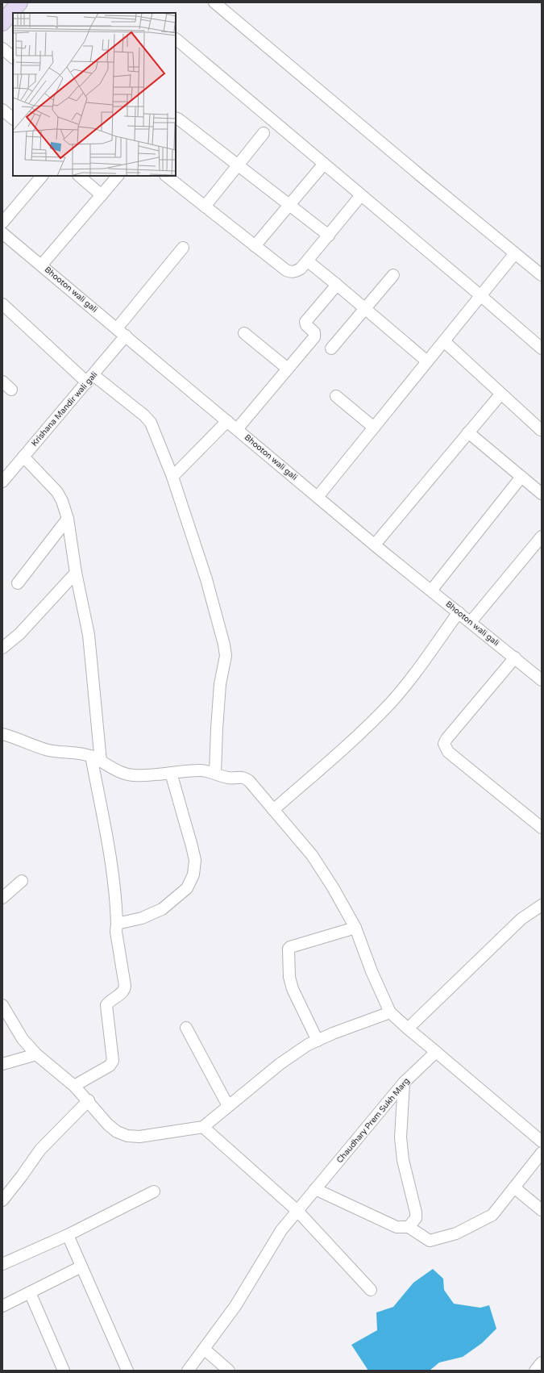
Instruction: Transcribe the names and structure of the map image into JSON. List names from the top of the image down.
{
  "streets": {
    "street": ["Bhooton wali gali", "Krishana Mandir wali gali", "Chaudhary Prem Sukh Marg"]
  },
  "crossings": [
    ["Bhooton wali gali", "Krishana Mandir wali gali"]
  ]
}
